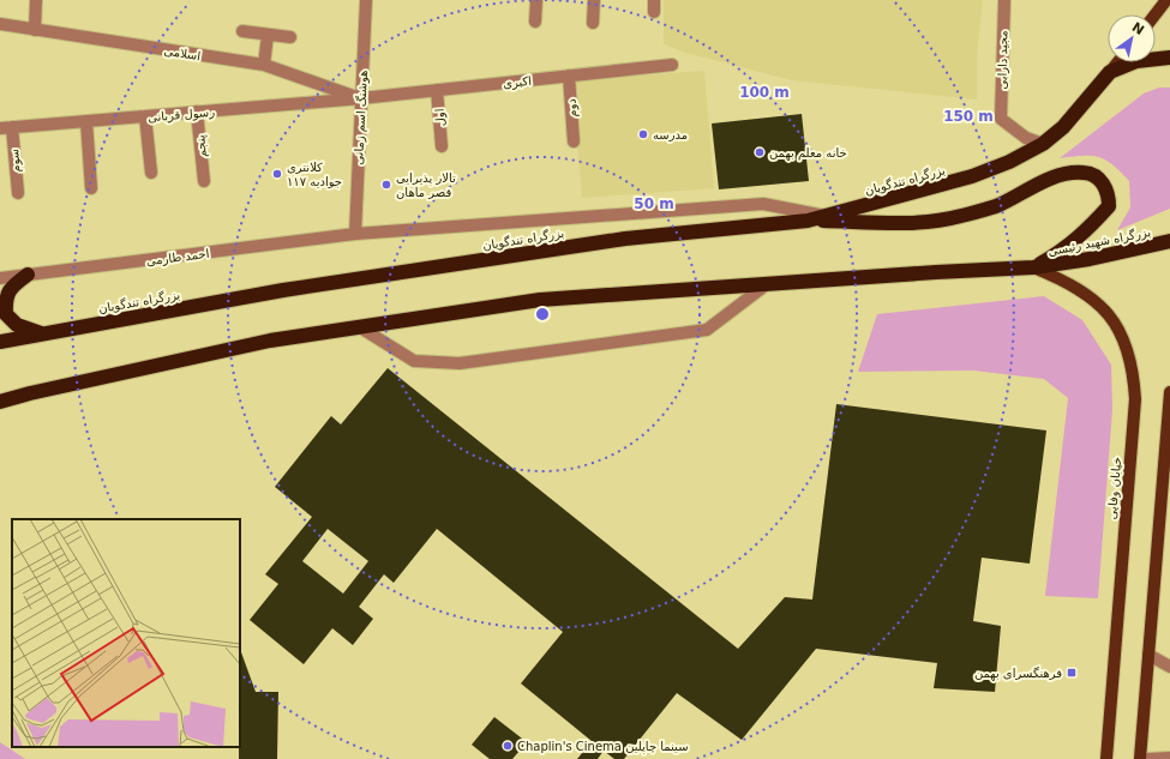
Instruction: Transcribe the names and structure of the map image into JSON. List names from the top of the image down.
{
  "streets": {
    "highway": ["بزرگراه تندگویان", "بزرگراه شهید رئیسی"],
    "main road": ["خیابان وفایی"],
    "street": [
      "اسلامی",
      "مجید دارابی",
      "اکبری",
      "دوم",
      "رسول قربانی",
      "هوشنگ اسم زمانی",
      "اول",
      "پنجم",
      "سوم",
      "احمد طارمی"
    ]
  },
  "crossings": [
    ["اسلامی", "اکبری"],
    ["اسلامی", "رسول قربانی"],
    ["اسلامی", "هوشنگ اسم زمانی"],
    ["مجید دارابی", "بزرگراه تندگویان"],
    ["اکبری", "دوم"],
    ["اکبری", "رسول قربانی"],
    ["اکبری", "هوشنگ اسم زمانی"],
    ["اکبری", "اول"],
    ["رسول قربانی", "هوشنگ اسم زمانی"],
    ["رسول قربانی", "پنجم"],
    ["رسول قربانی", "سوم"],
    ["هوشنگ اسم زمانی", "احمد طارمی"],
    ["بزرگراه تندگویان", "احمد طارمی"],
    ["بزرگراه شهید رئیسی", "خیابان وفایی"]
  ],
  "places": {
    "other": [
      "مدرسه",
      "خانه معلم بهمن",
      "کلانتری ۱۱۷ جوادیه",
      "تالار پذیرایی قصر ماهان",
      "Chaplin's Cinema سینما چاپلین"
    ],
    "transit": ["فرهنگسرای بهمن"]
  },
  "north": "top right",
  "rings": ["100 m", "150 m", "50 m"]
}
